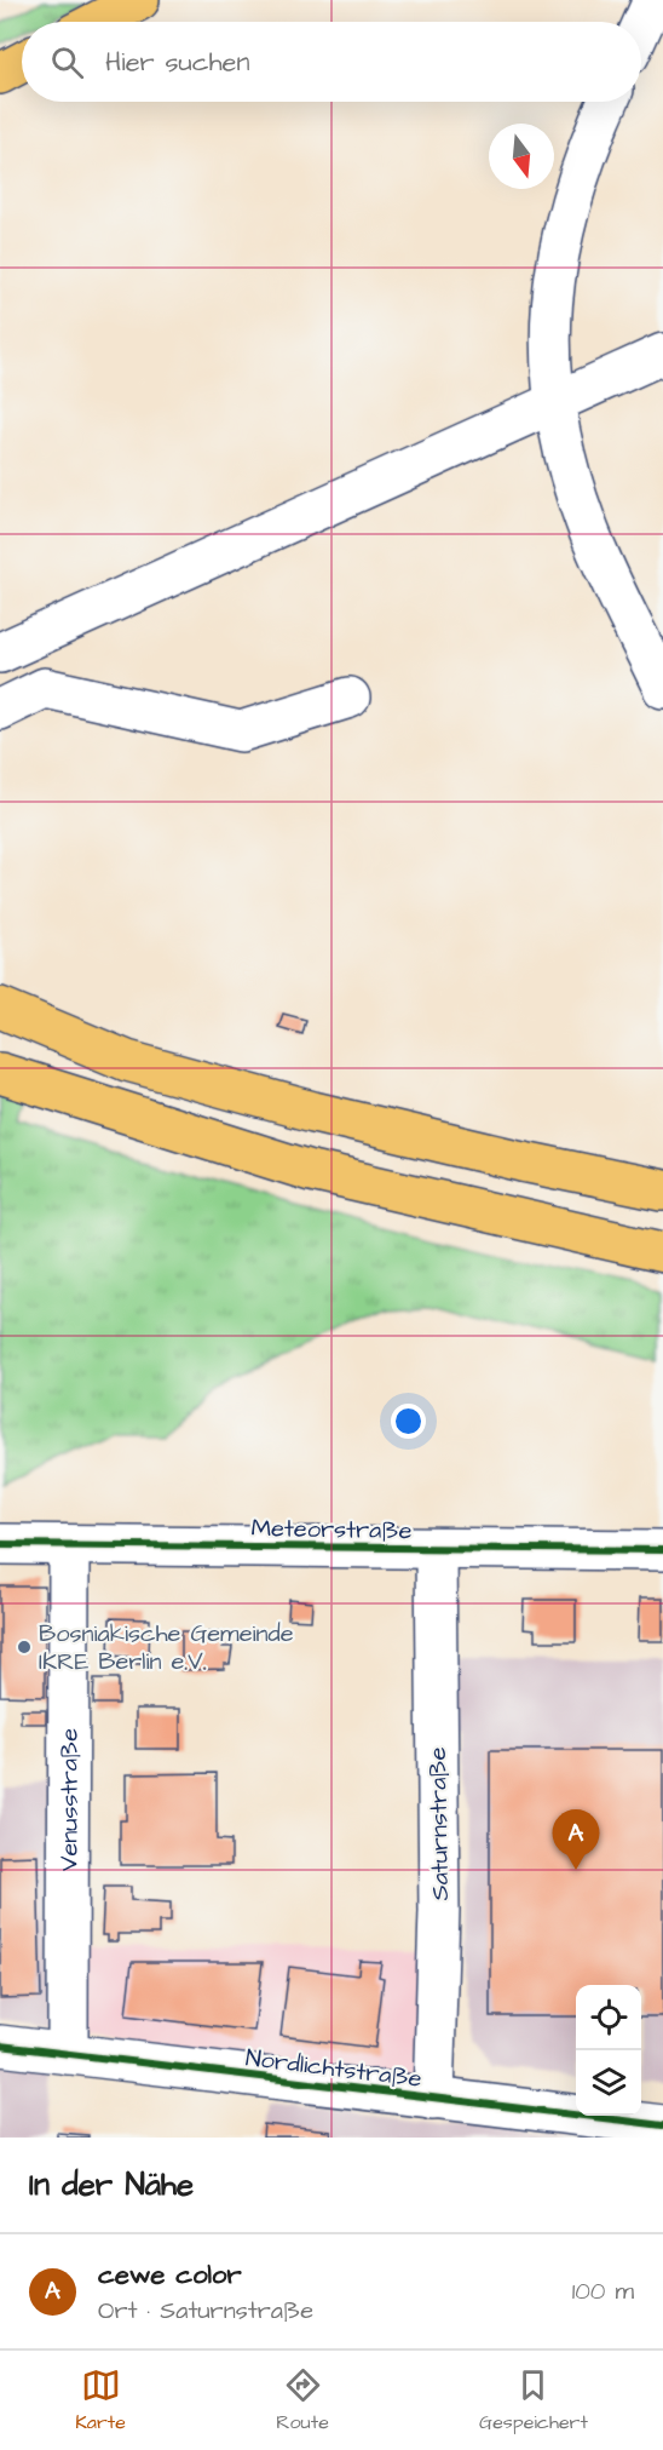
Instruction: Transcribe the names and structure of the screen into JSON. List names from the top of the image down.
{
  "streets": {
    "street": [
      "Meteorstraße",
      "Venusstraße",
      "Saturnstraße",
      "Nordlichtstraße"
    ]
  },
  "crossings": [
    ["Meteorstraße", "Venusstraße"],
    ["Meteorstraße", "Saturnstraße"],
    ["Venusstraße", "Nordlichtstraße"],
    ["Saturnstraße", "Nordlichtstraße"]
  ],
  "places": ["Bosniakische Gemeinde IKRE Berlin e.V."],
  "north": "bottom",
  "page": {
    "search": "Hier suchen",
    "pins": "A",
    "heading": "In der Nähe",
    "list": [
      {
        "mark": "A",
        "name": "cewe color",
        "note": "Ort · Saturnstraße",
        "value": "100 m"
      }
    ],
    "nav": ["Karte", "Route", "Gespeichert"]
  }
}
